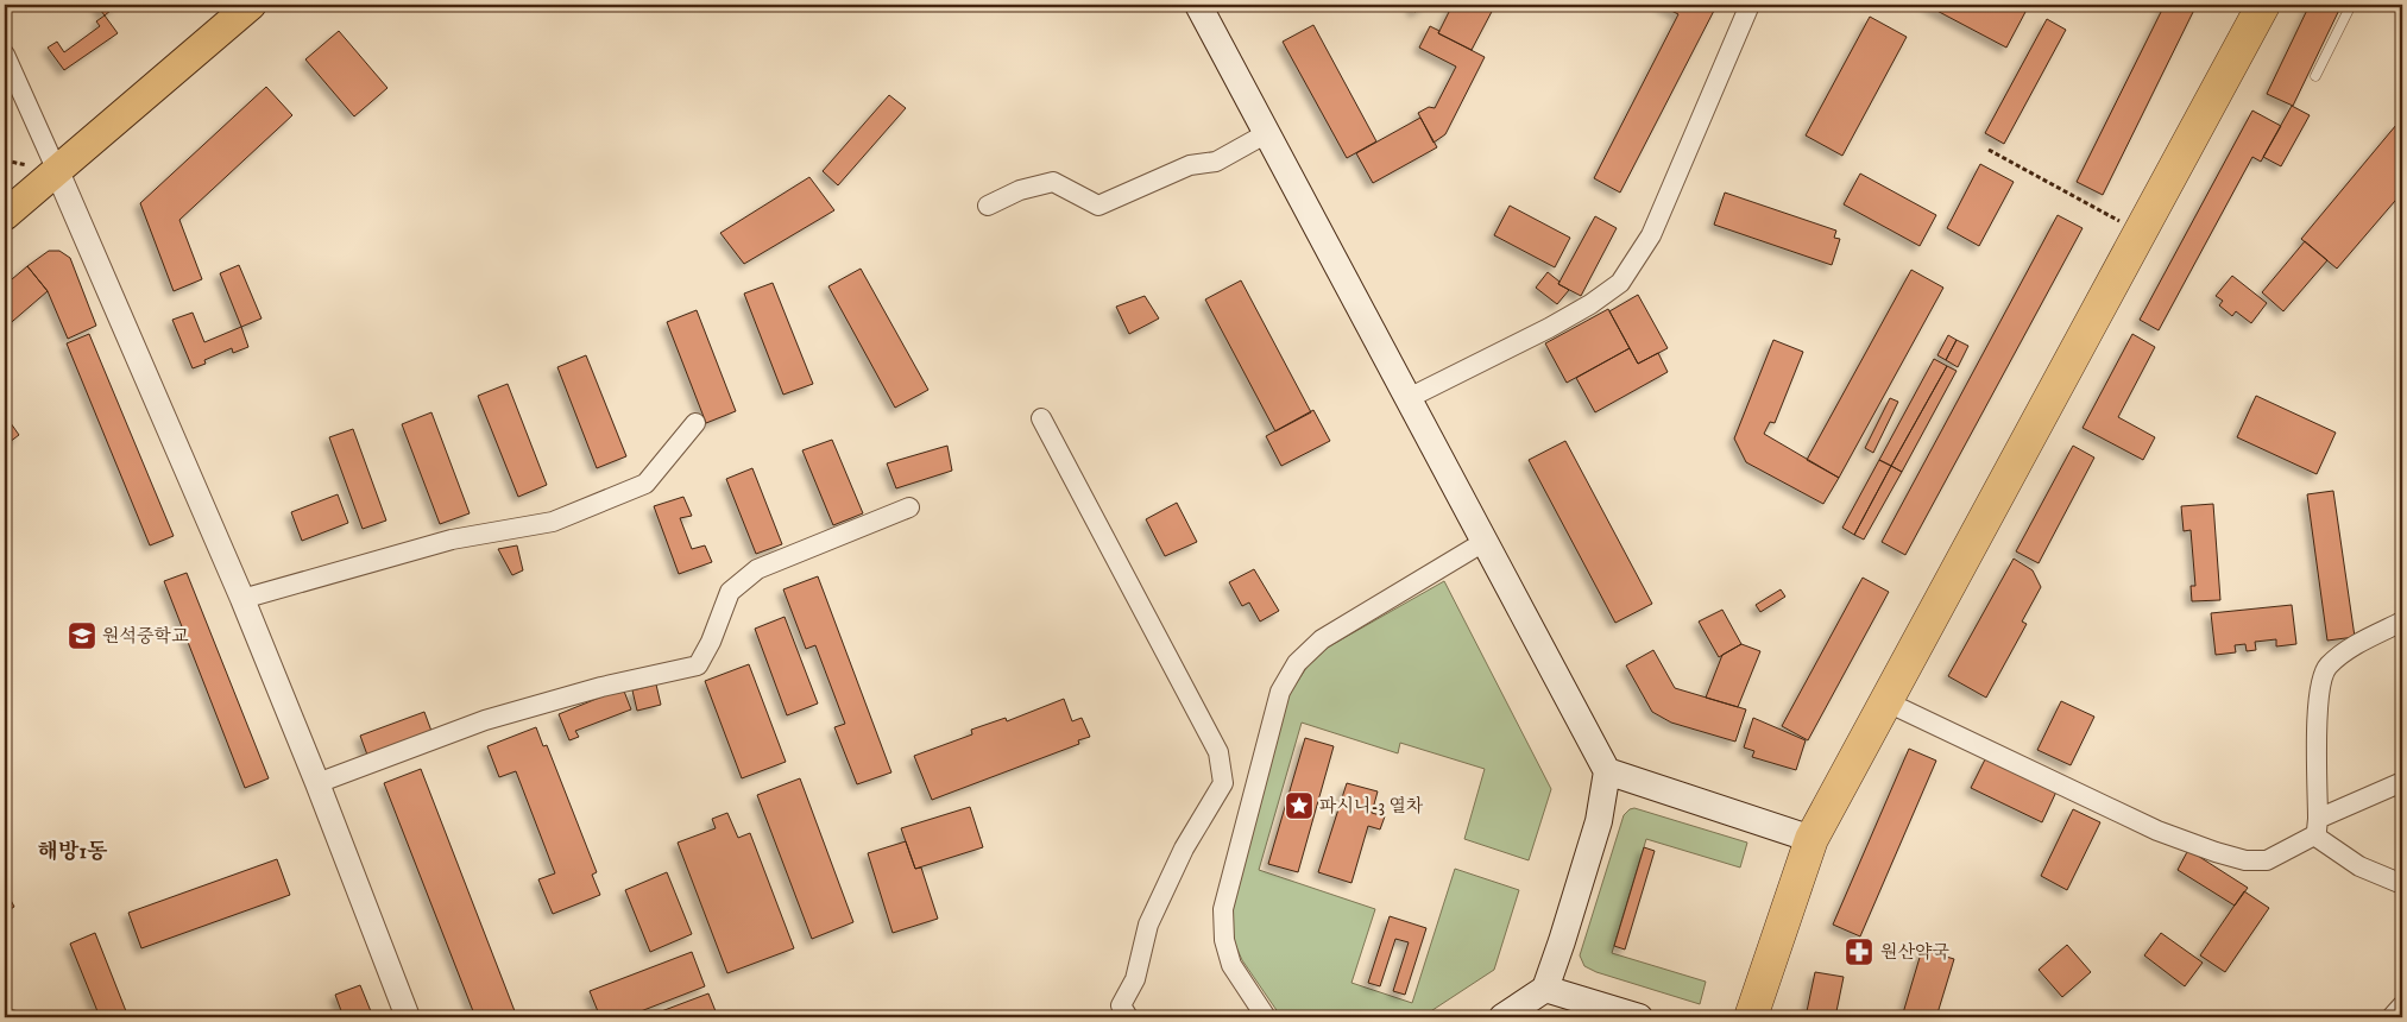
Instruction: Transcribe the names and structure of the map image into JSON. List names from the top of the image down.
{
  "districts": ["해방1동"],
  "places": {
    "school or university": ["원석중학교"],
    "place": ["파시니-3 열차"],
    "pharmacy": ["원산약국"]
  }
}
